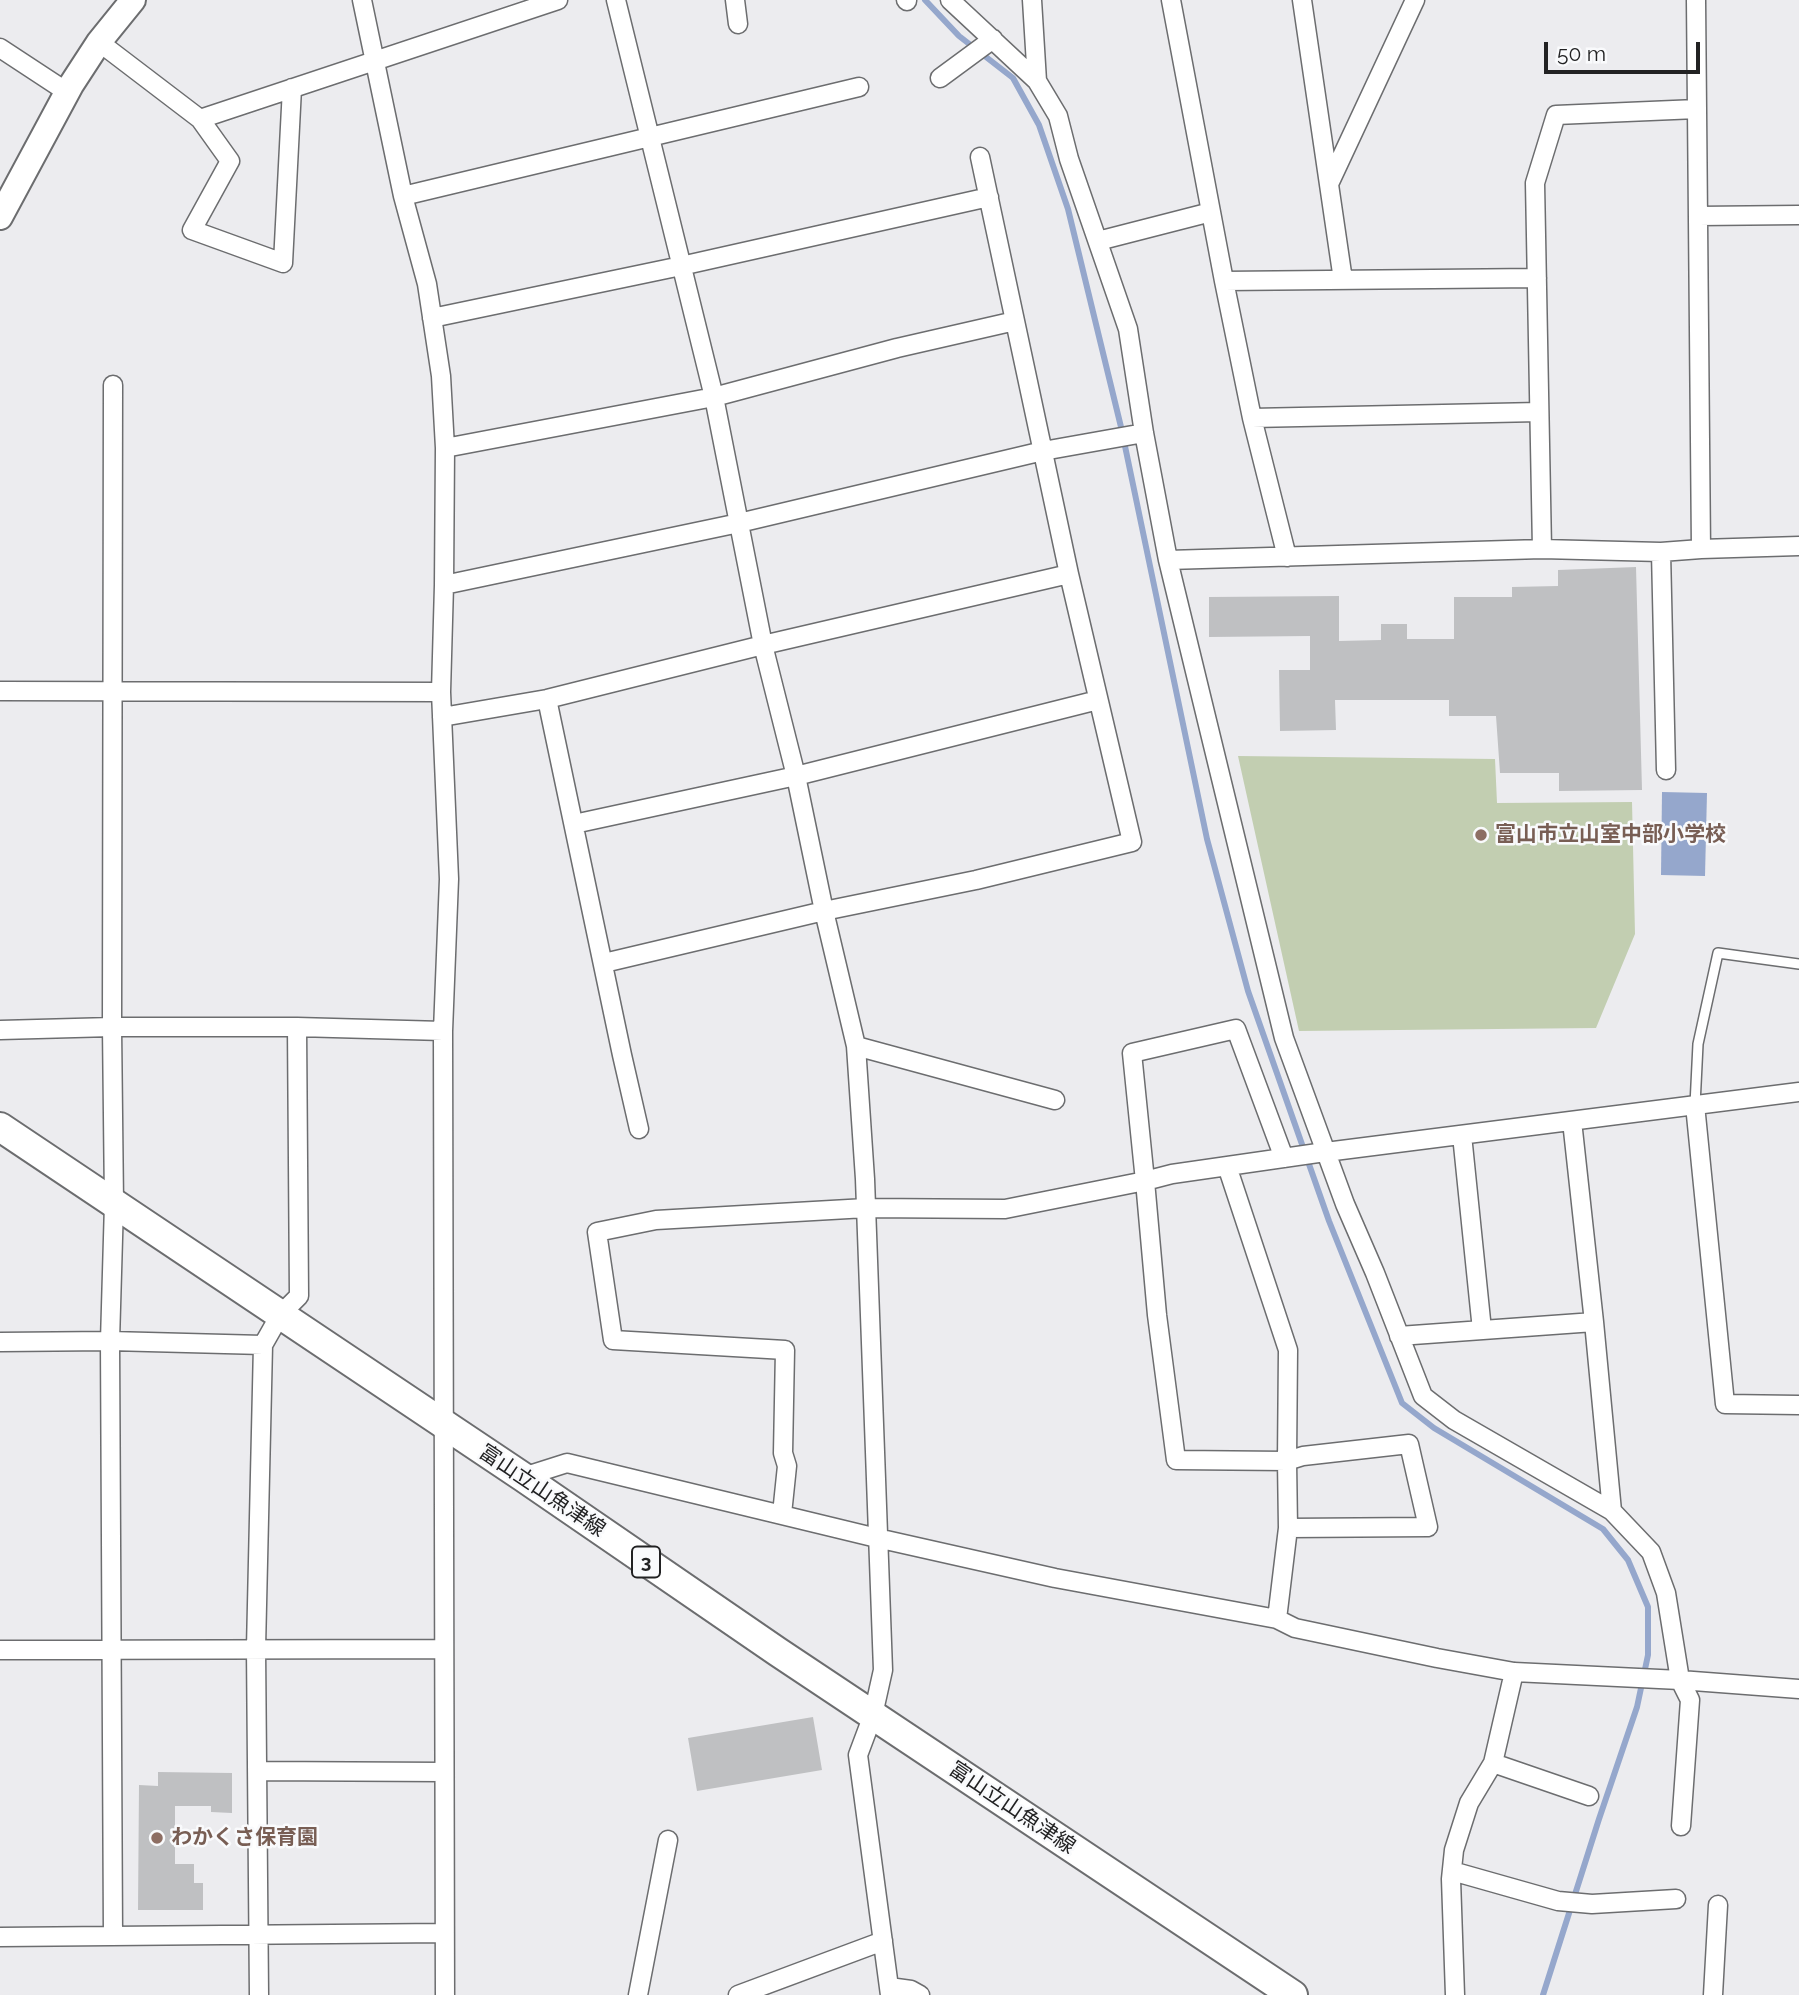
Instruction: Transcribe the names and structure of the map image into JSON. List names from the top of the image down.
{
  "streets": {
    "main road": ["富山立山魚津線", "3"]
  },
  "places": ["富山市立山室中部小学校", "わかくさ保育園"],
  "scale_bar": "50 m"
}
